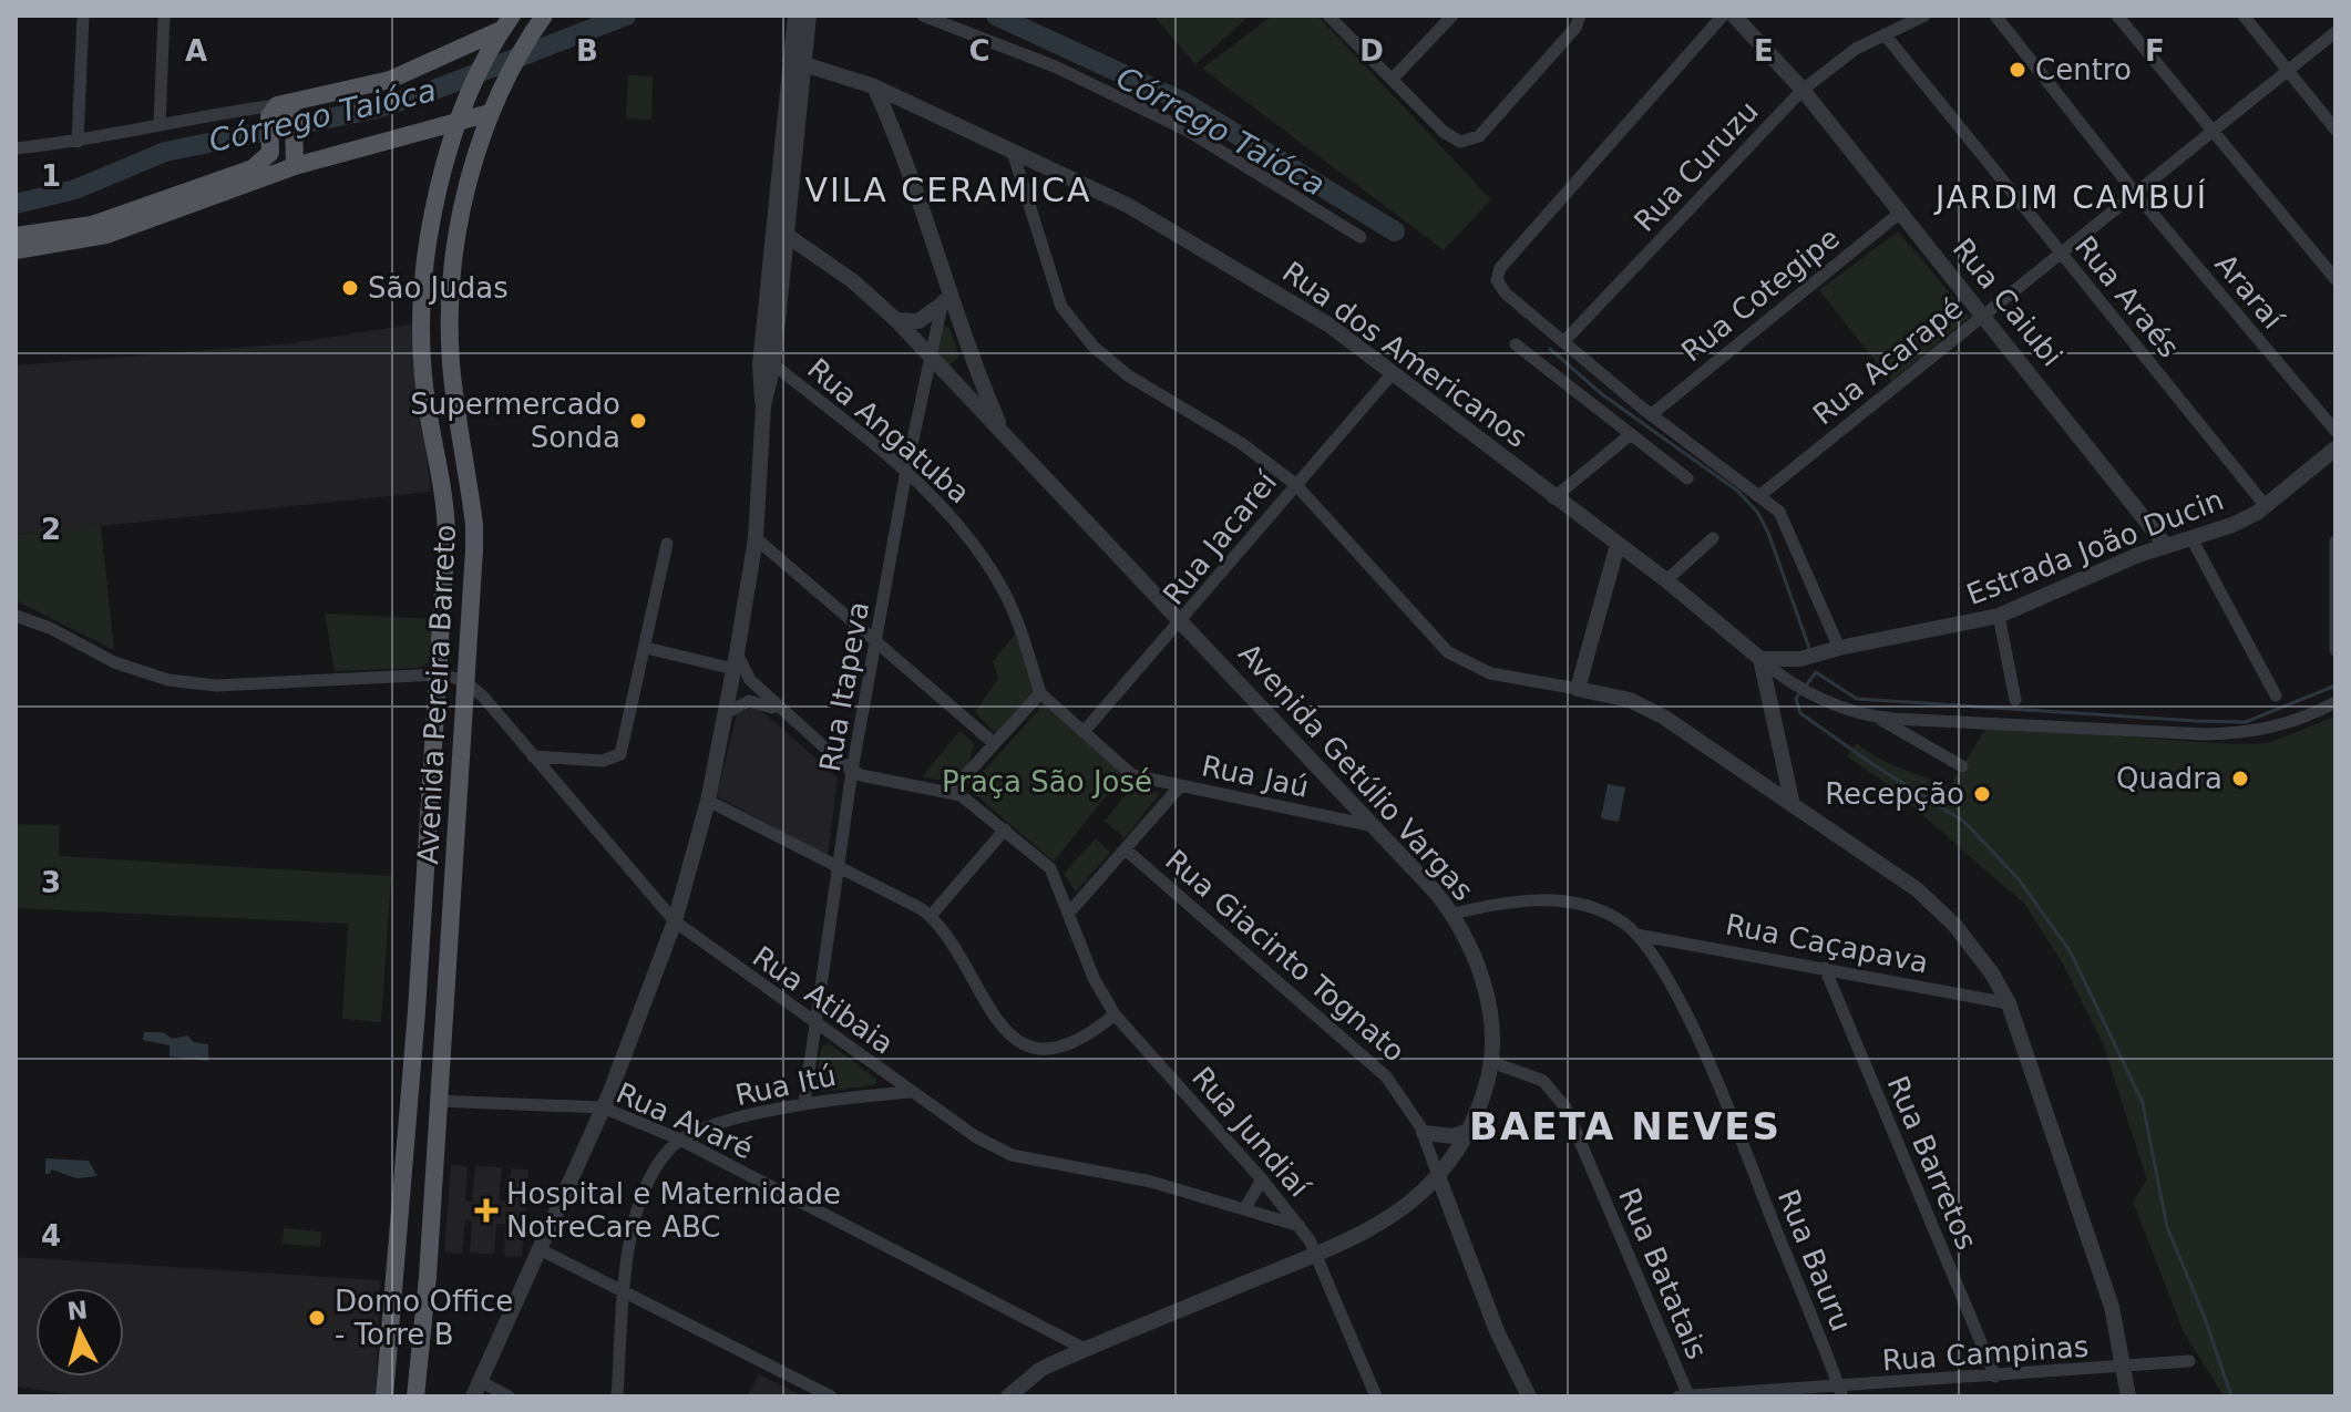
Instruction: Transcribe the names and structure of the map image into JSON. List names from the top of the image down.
{
  "streets": {
    "main road": ["Avenida Pereira Barreto"],
    "street": [
      "Rua Curuzu",
      "Araraí",
      "Rua Cotegipe",
      "Rua Araés",
      "Rua Caiubi",
      "Rua dos Americanos",
      "Rua Acarapé",
      "Rua Angatuba",
      "Rua Jacareí",
      "Estrada João Ducin",
      "Rua Itapeva",
      "Avenida Getúlio Vargas",
      "Rua Jaú",
      "Rua Caçapava",
      "Rua Giacinto Tognato",
      "Rua Atibaia",
      "Rua Itú",
      "Rua Avaré",
      "Rua Jundiaí",
      "Rua Barretos",
      "Rua Bauru",
      "Rua Batatais",
      "Rua Campinas"
    ]
  },
  "crossings": [
    ["Rua Curuzu", "Rua Araés"],
    ["Rua Curuzu", "Rua Caiubi"],
    ["Araraí", "Rua Acarapé"],
    ["Rua Cotegipe", "Rua Caiubi"],
    ["Rua Araés", "Rua Acarapé"],
    ["Rua Araés", "Estrada João Ducin"],
    ["Rua Caiubi", "Rua Acarapé"],
    ["Rua Caiubi", "Estrada João Ducin"],
    ["Rua dos Americanos", "Rua Jacareí"],
    ["Rua dos Americanos", "Estrada João Ducin"],
    ["Rua Angatuba", "Rua Itapeva"],
    ["Rua Jacareí", "Avenida Getúlio Vargas"],
    ["Rua Itapeva", "Avenida Getúlio Vargas"],
    ["Rua Itapeva", "Rua Atibaia"],
    ["Rua Itapeva", "Rua Itú"],
    ["Avenida Pereira Barreto", "Rua Atibaia"],
    ["Avenida Pereira Barreto", "Rua Avaré"],
    ["Avenida Getúlio Vargas", "Rua Jaú"],
    ["Avenida Getúlio Vargas", "Rua Giacinto Tognato"],
    ["Avenida Getúlio Vargas", "Rua Avaré"],
    ["Avenida Getúlio Vargas", "Rua Jundiaí"],
    ["Avenida Getúlio Vargas", "Rua Bauru"],
    ["Avenida Getúlio Vargas", "Rua Batatais"],
    ["Rua Caçapava", "Rua Barretos"],
    ["Rua Caçapava", "Rua Bauru"],
    ["Rua Atibaia", "Rua Itú"],
    ["Rua Atibaia", "Rua Jundiaí"],
    ["Rua Itú", "Rua Avaré"],
    ["Rua Barretos", "Rua Campinas"],
    ["Rua Bauru", "Rua Campinas"],
    ["Rua Batatais", "Rua Campinas"]
  ],
  "districts": ["VILA CERAMICA", "JARDIM CAMBUÍ", "BAETA NEVES"],
  "water": ["Córrego Taióca"],
  "parks": ["Praça São José"],
  "places": {
    "other": [
      "Centro",
      "São Judas",
      "Supermercado Sonda",
      "Quadra",
      "Recepção",
      "Domo Office - Torre B"
    ],
    "health": ["Hospital e Maternidade NotreCare ABC"]
  },
  "north": "top",
  "grid": {
    "columns": [
      "A",
      "B",
      "C",
      "D",
      "E",
      "F"
    ],
    "rows": [
      "1",
      "2",
      "3",
      "4"
    ]
  }
}
